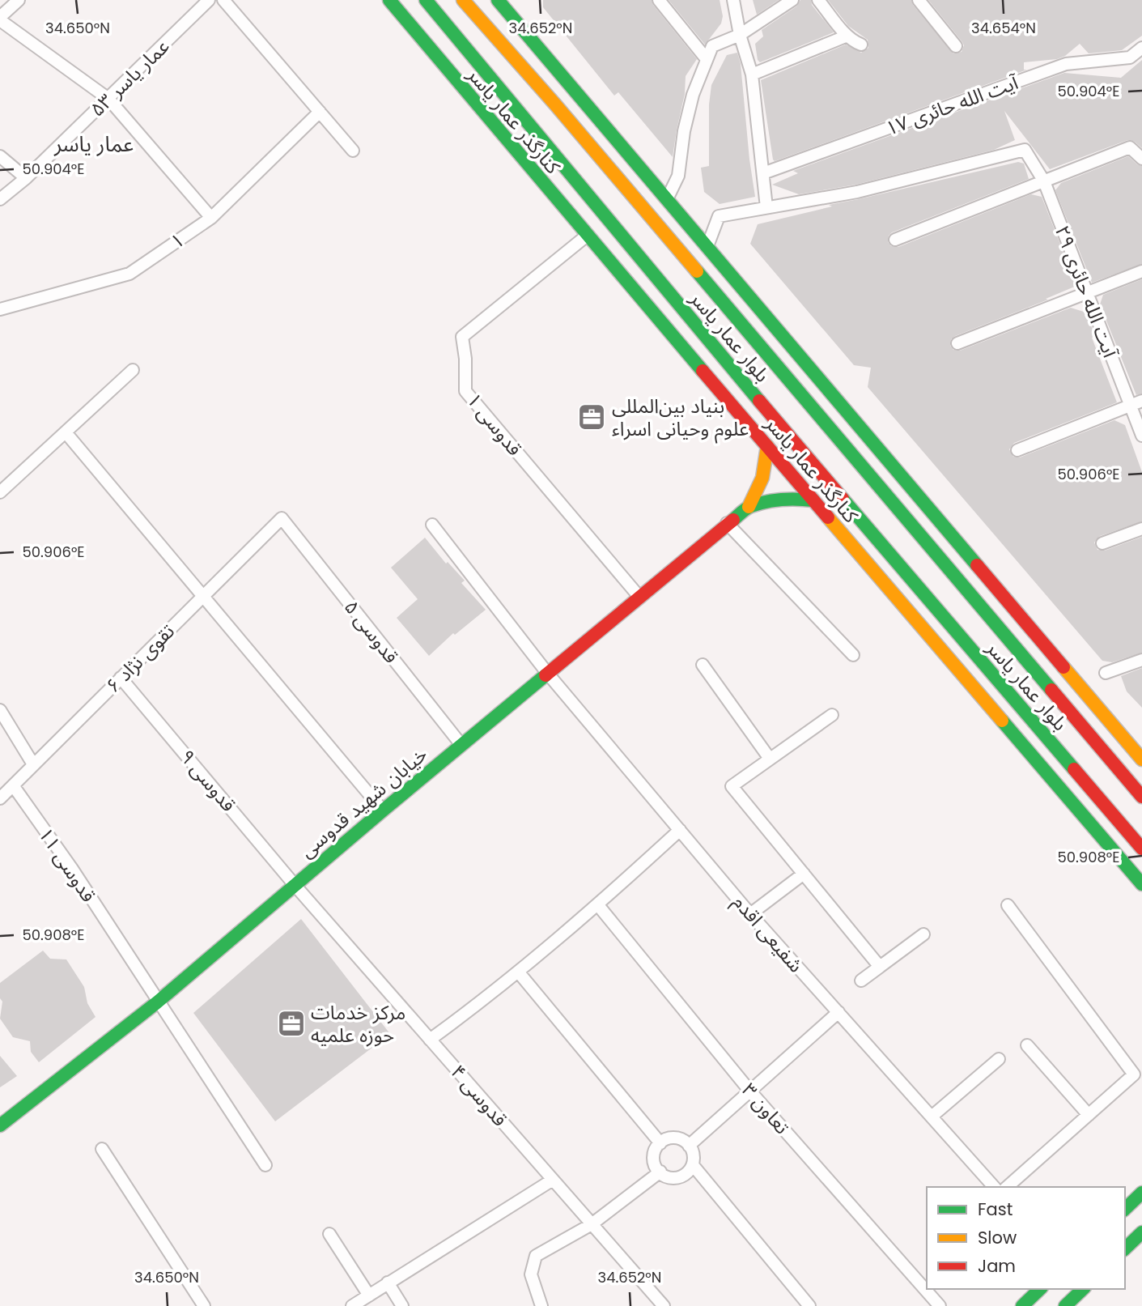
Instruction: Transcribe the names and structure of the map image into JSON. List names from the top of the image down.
{
  "streets": {
    "main road": ["کنارگذر عمار یاسر", "بلوار عمار یاسر", "خیابان شهید قدوسی"],
    "street": [
      "عمار یاسر ۵۳",
      "آیت الله حائری ۱۷",
      "۱",
      "آیت الله حائری ۲۹",
      "قدوسی ۱",
      "قدوسی ۵",
      "تقوی نژاد ۶",
      "قدوسی ۹",
      "قدوسی ۱۱",
      "شفیعی اقدم",
      "قدوسی ۴",
      "تعاون ۳"
    ]
  },
  "crossings": [
    ["کنارگذر عمار یاسر", "قدوسی ۱"],
    ["قدوسی ۱", "خیابان شهید قدوسی"],
    ["قدوسی ۵", "تقوی نژاد ۶"],
    ["قدوسی ۵", "خیابان شهید قدوسی"],
    ["تقوی نژاد ۶", "قدوسی ۹"],
    ["تقوی نژاد ۶", "قدوسی ۱۱"],
    ["قدوسی ۹", "خیابان شهید قدوسی"],
    ["قدوسی ۹", "قدوسی ۴"],
    ["خیابان شهید قدوسی", "قدوسی ۱۱"],
    ["خیابان شهید قدوسی", "شفیعی اقدم"],
    ["خیابان شهید قدوسی", "قدوسی ۴"]
  ],
  "districts": ["عمار یاسر"],
  "places": {
    "office": ["بنیاد بین‌المللی علوم وحیانی اسراء", "مرکز خدمات حوزه علمیه"]
  },
  "legend": ["Fast", "Slow", "Jam"],
  "coordinates": [
    "34.650°N",
    "34.652°N",
    "34.654°N",
    "50.904°E",
    "50.906°E",
    "50.908°E"
  ]
}
